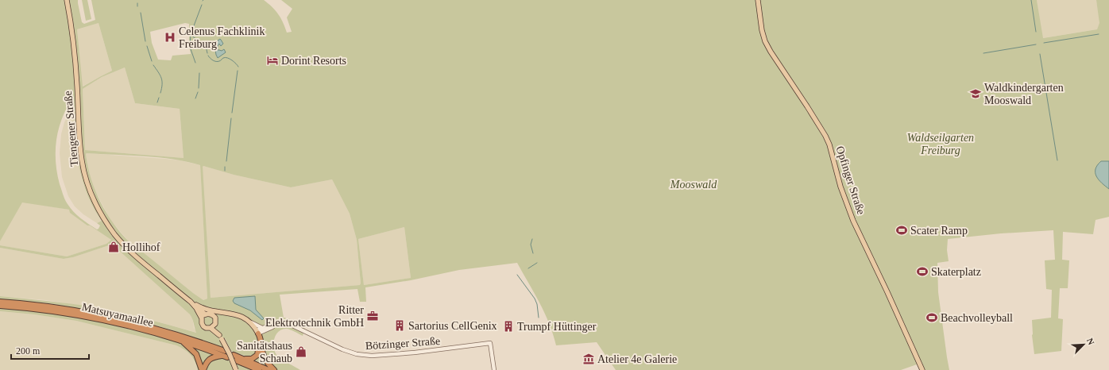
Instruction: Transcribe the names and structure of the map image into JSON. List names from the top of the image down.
{
  "streets": {
    "highway": ["Matsuyamaallee"],
    "main road": ["Tiengener Straße", "Opfinger Straße"],
    "street": ["Bötzinger Straße"]
  },
  "parks": ["Waldseilgarten Freiburg", "Mooswald"],
  "places": {
    "hospital": ["Celenus Fachklinik Freiburg"],
    "hotel": ["Dorint Resorts"],
    "school or university": ["Waldkindergarten Mooswald"],
    "sports": ["Scater Ramp", "Skaterplatz", "Beachvolleyball"],
    "shop": ["Hollihof", "Sanitätshaus Schaub"],
    "office": ["Ritter Elektrotechnik GmbH"],
    "building": ["Sartorius CellGenix", "Trumpf Hüttinger"],
    "museum": ["Atelier 4e Galerie"]
  },
  "scale_bar": "200 m",
  "north": "top right"
}
